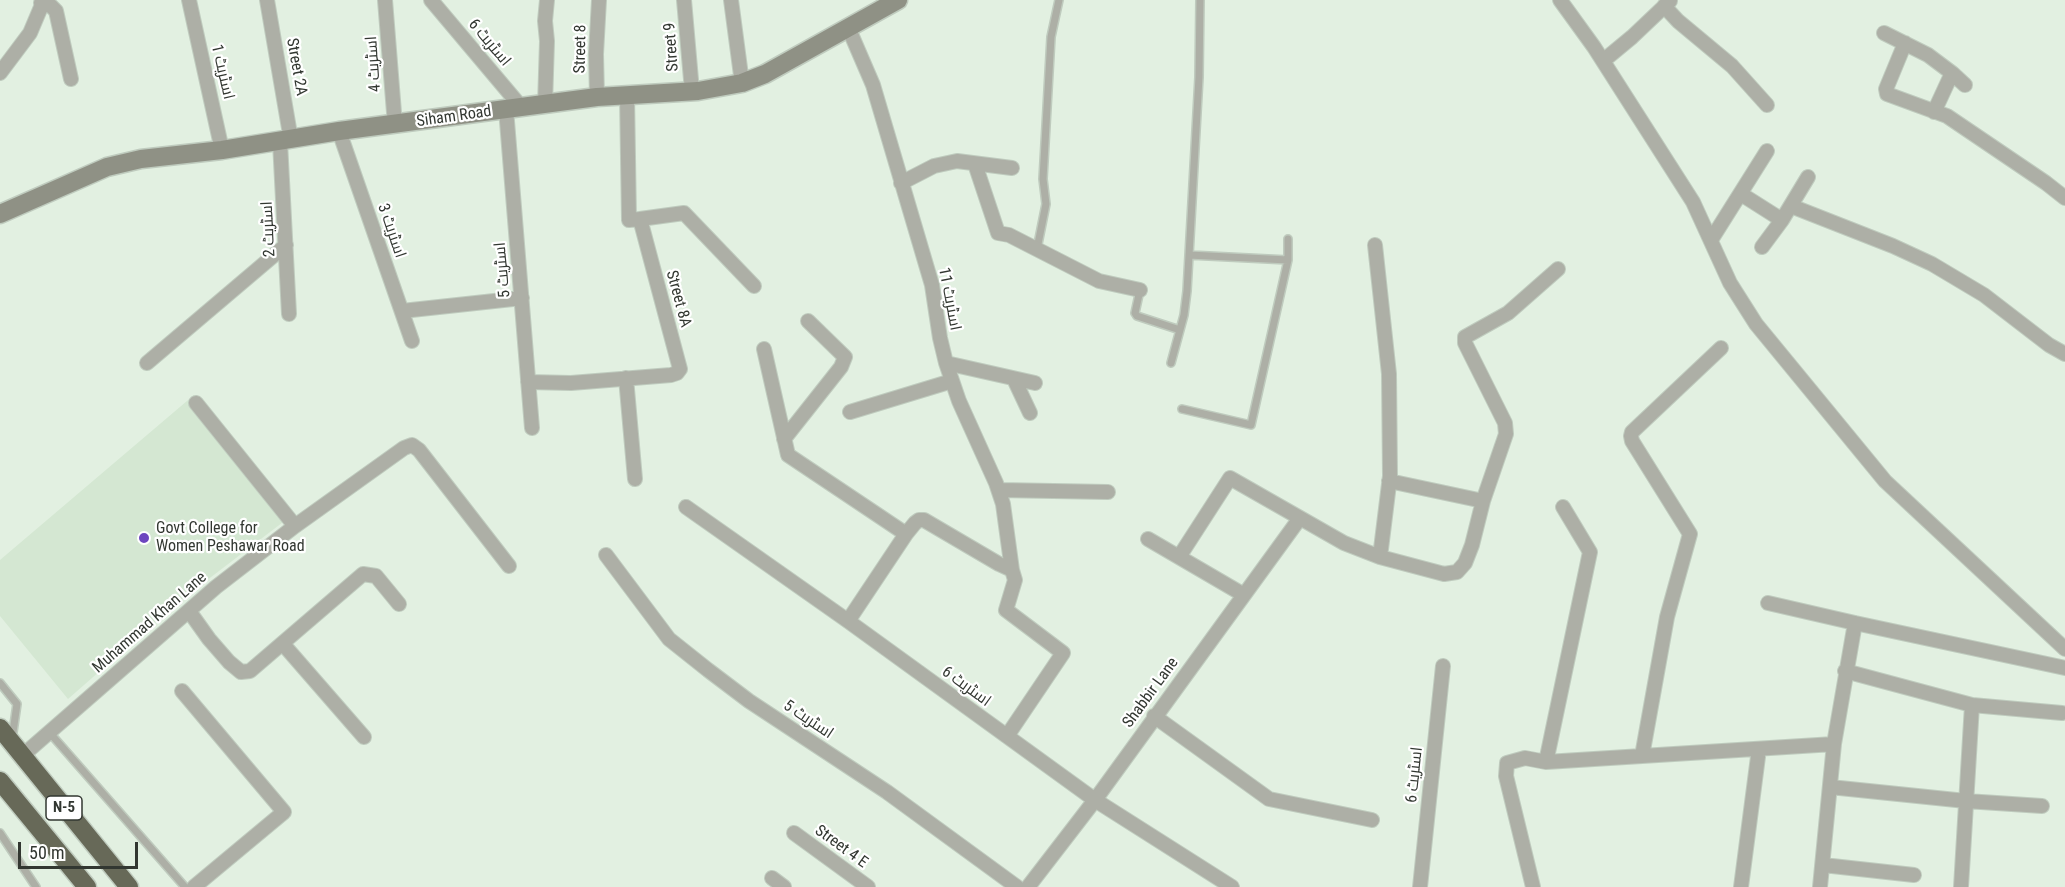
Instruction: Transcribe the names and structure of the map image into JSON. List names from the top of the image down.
{
  "streets": {
    "highway": ["N-5"],
    "street": [
      "اسٹریٹ 6",
      "Street 9",
      "Street 8",
      "اسٹریٹ 4",
      "Street 2A",
      "اسٹریٹ 1",
      "Siham Road",
      "اسٹریٹ 2",
      "اسٹریٹ 3",
      "اسٹریٹ 5",
      "Street 8A",
      "اسٹریٹ 11",
      "Muhammad Khan Lane",
      "Shabbir Lane",
      "Street 4 E"
    ]
  },
  "crossings": [
    ["اسٹریٹ 6", "Siham Road"],
    ["اسٹریٹ 6", "اسٹریٹ 5"],
    ["اسٹریٹ 6", "اسٹریٹ 11"],
    ["اسٹریٹ 6", "Shabbir Lane"],
    ["Street 9", "Siham Road"],
    ["Street 8", "Siham Road"],
    ["اسٹریٹ 4", "Siham Road"],
    ["Street 2A", "Siham Road"],
    ["Street 2A", "اسٹریٹ 2"],
    ["اسٹریٹ 1", "Siham Road"],
    ["Siham Road", "اسٹریٹ 2"],
    ["Siham Road", "اسٹریٹ 3"],
    ["Siham Road", "اسٹریٹ 5"],
    ["Siham Road", "Street 8A"],
    ["Siham Road", "اسٹریٹ 11"],
    ["اسٹریٹ 5", "Street 8A"],
    ["Muhammad Khan Lane", "N-5"]
  ],
  "places": ["Govt College for Women Peshawar Road"],
  "scale_bar": "50 m"
}
